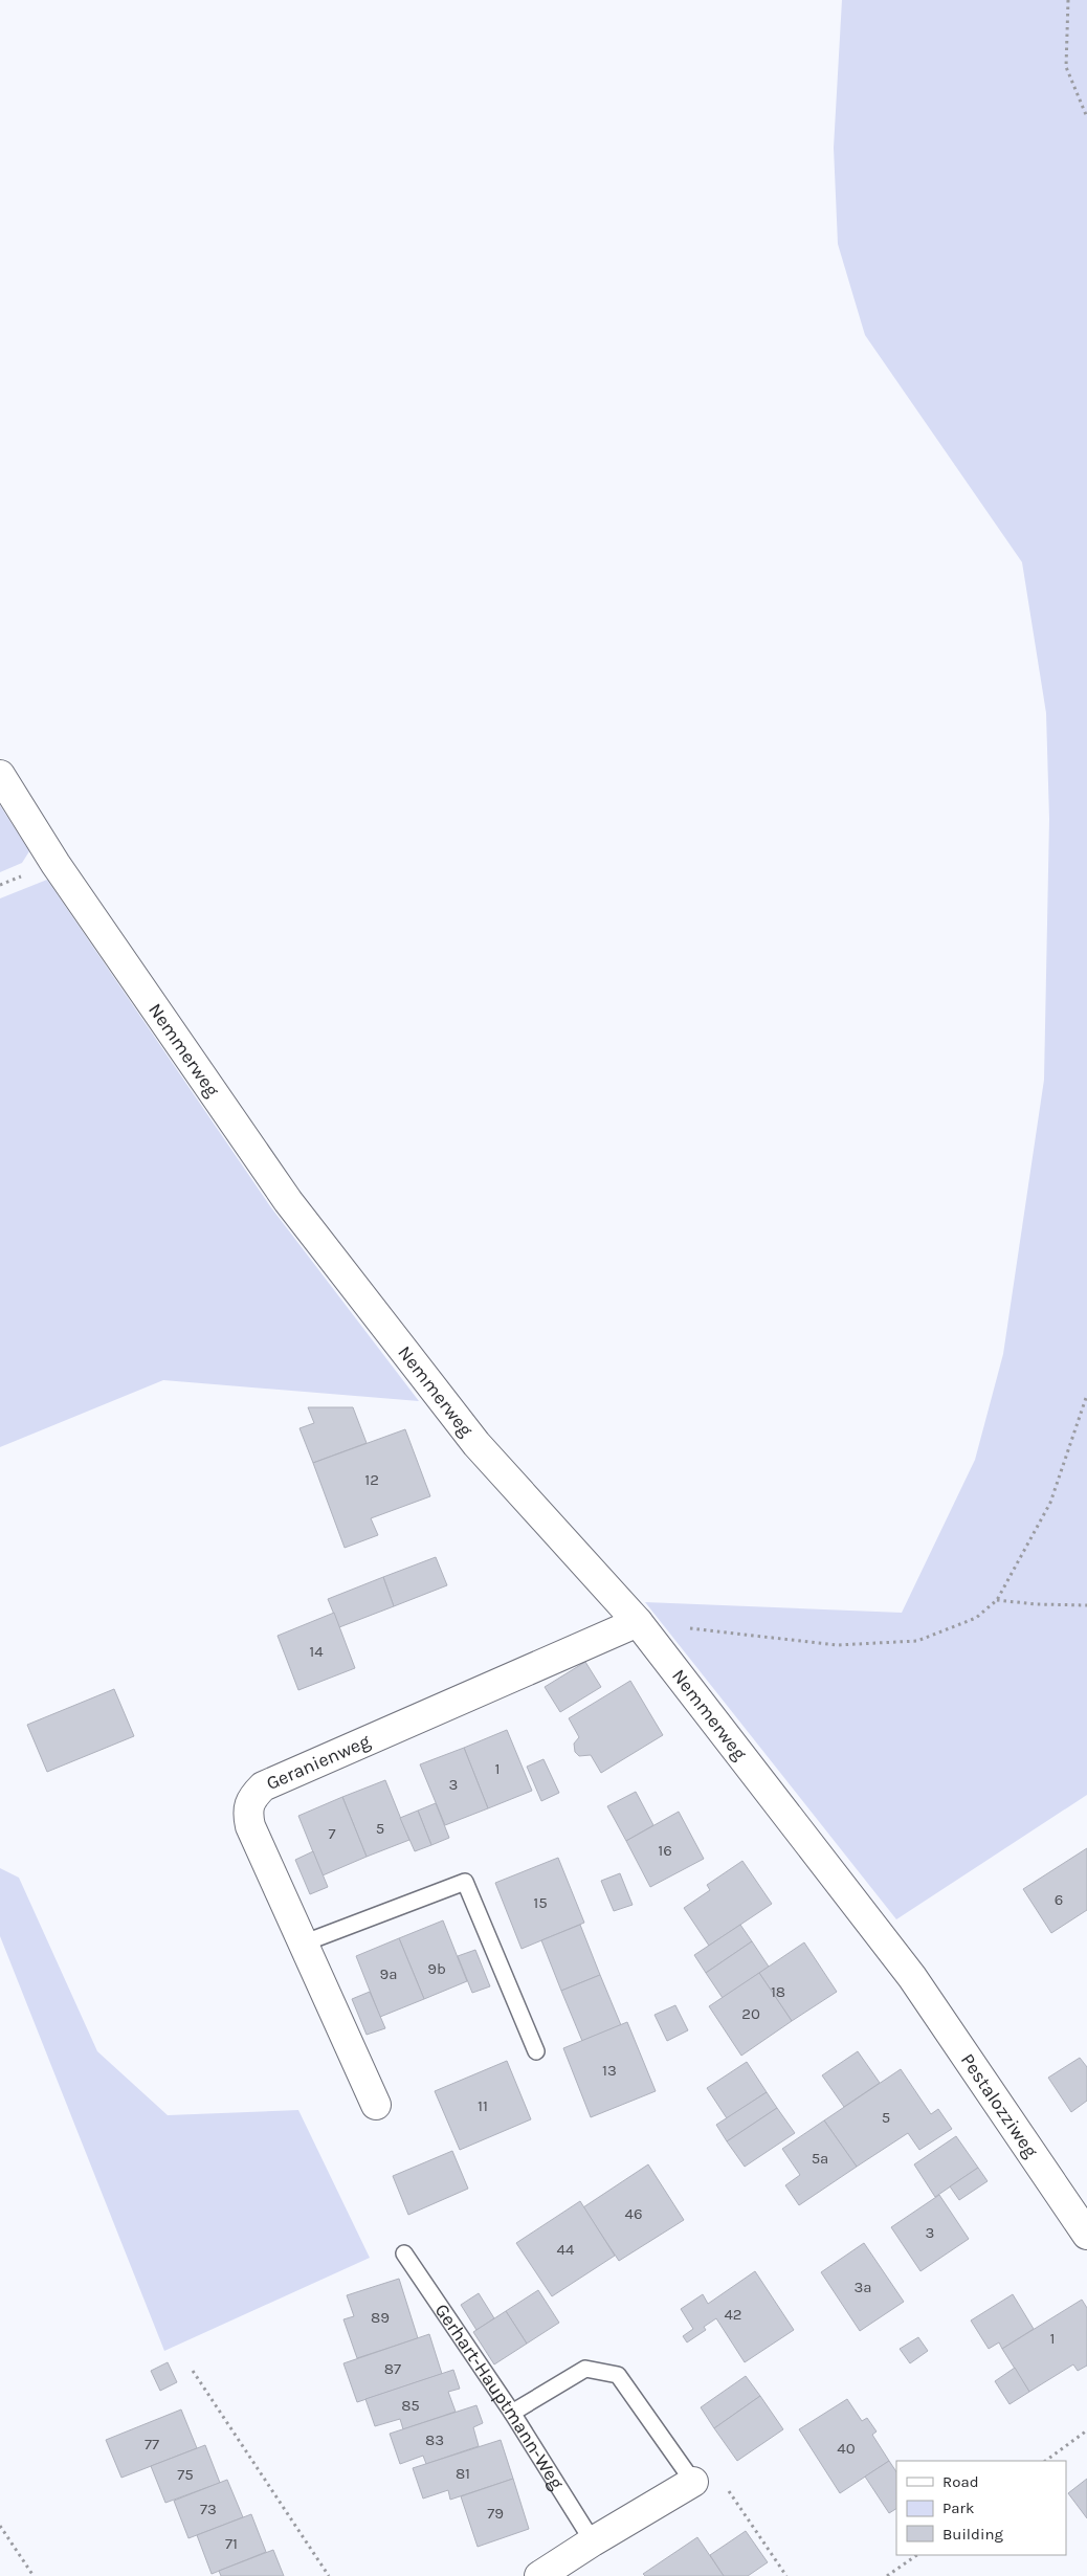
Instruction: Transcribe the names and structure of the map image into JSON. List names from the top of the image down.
{
  "streets": {
    "street": ["Nemmerweg", "Geranienweg", "Pestalozziweg"],
    "lane": ["Gerhart-Hauptmann-Weg"]
  },
  "crossings": [
    ["Nemmerweg", "Geranienweg"],
    ["Nemmerweg", "Pestalozziweg"]
  ],
  "house_numbers": [
    "12",
    "14",
    "1",
    "3",
    "5",
    "7",
    "16",
    "6",
    "15",
    "9b",
    "9a",
    "18",
    "20",
    "13",
    "11",
    "5",
    "5a",
    "46",
    "3",
    "44",
    "3a",
    "42",
    "89",
    "1",
    "87",
    "85",
    "83",
    "77",
    "40",
    "81",
    "75",
    "73",
    "79",
    "71"
  ],
  "legend": ["Road", "Park", "Building"]
}
